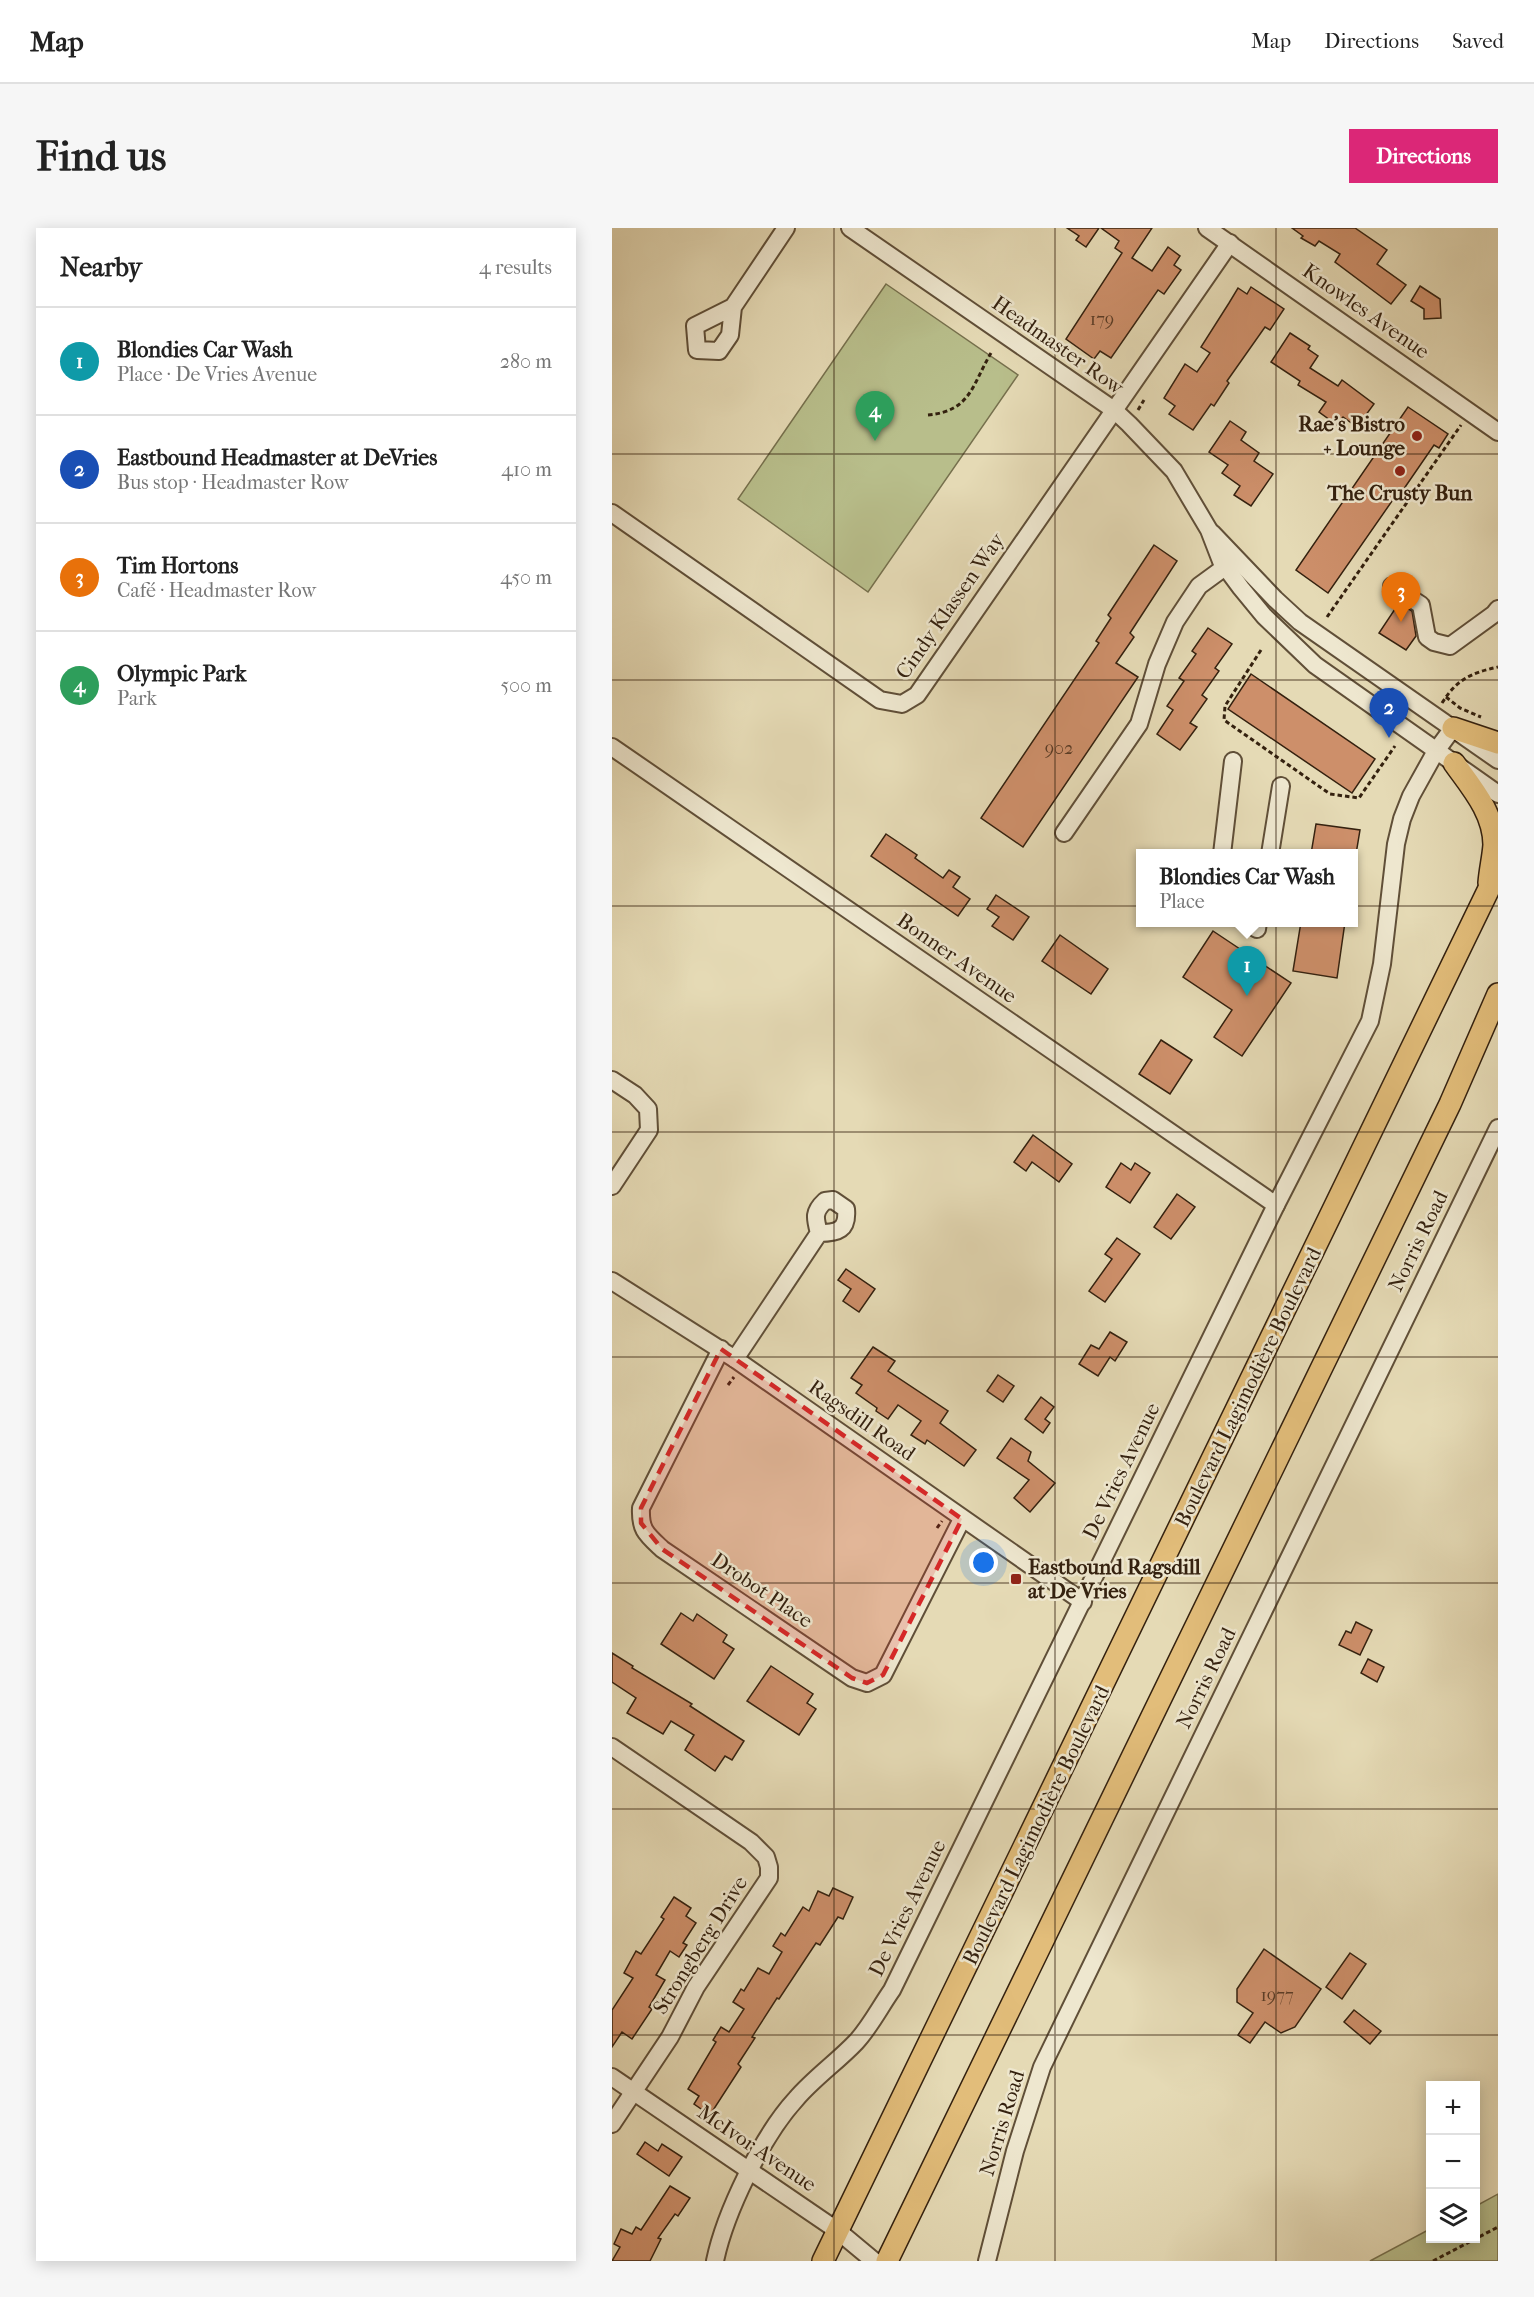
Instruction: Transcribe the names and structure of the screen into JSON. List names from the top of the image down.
{
  "streets": {
    "main road": ["Boulevard Lagimodière Boulevard"],
    "street": [
      "Knowles Avenue",
      "Headmaster Row",
      "Cindy Klassen Way",
      "Bonner Avenue",
      "Norris Road",
      "Ragsdill Road",
      "De Vries Avenue",
      "Drobot Place",
      "Strongberg Drive",
      "McIvor Avenue"
    ]
  },
  "crossings": [
    ["Knowles Avenue", "Cindy Klassen Way"],
    ["Headmaster Row", "Cindy Klassen Way"],
    ["Headmaster Row", "De Vries Avenue"],
    ["Bonner Avenue", "De Vries Avenue"],
    ["Boulevard Lagimodière Boulevard", "McIvor Avenue"],
    ["Ragsdill Road", "De Vries Avenue"],
    ["Ragsdill Road", "Drobot Place"],
    ["De Vries Avenue", "McIvor Avenue"],
    ["Strongberg Drive", "McIvor Avenue"]
  ],
  "places": {
    "other": ["Rae's Bistro + Lounge", "The Crusty Bun"],
    "transit": ["Eastbound Ragsdill at De Vries"]
  },
  "house_numbers": ["179", "902", "1977"],
  "page": {
    "header": "Map",
    "nav": ["Map", "Directions", "Saved"],
    "buttons": "Directions",
    "title": "Find us",
    "heading": ["Nearby", "4 results"],
    "list": [
      {
        "mark": "1",
        "name": "Blondies Car Wash",
        "note": "Place · De Vries Avenue",
        "value": "280 m"
      },
      {
        "mark": "2",
        "name": "Eastbound Headmaster at DeVries",
        "note": "Bus stop · Headmaster Row",
        "value": "410 m"
      },
      {
        "mark": "3",
        "name": "Tim Hortons",
        "note": "Café · Headmaster Row",
        "value": "450 m"
      },
      {
        "mark": "4",
        "name": "Olympic Park",
        "note": "Park",
        "value": "500 m"
      }
    ],
    "pins": [
      "4",
      "3",
      "2",
      "1"
    ],
    "popup": ["Blondies Car Wash", "Place"],
    "map_buttons": ["+", "−"]
  }
}
